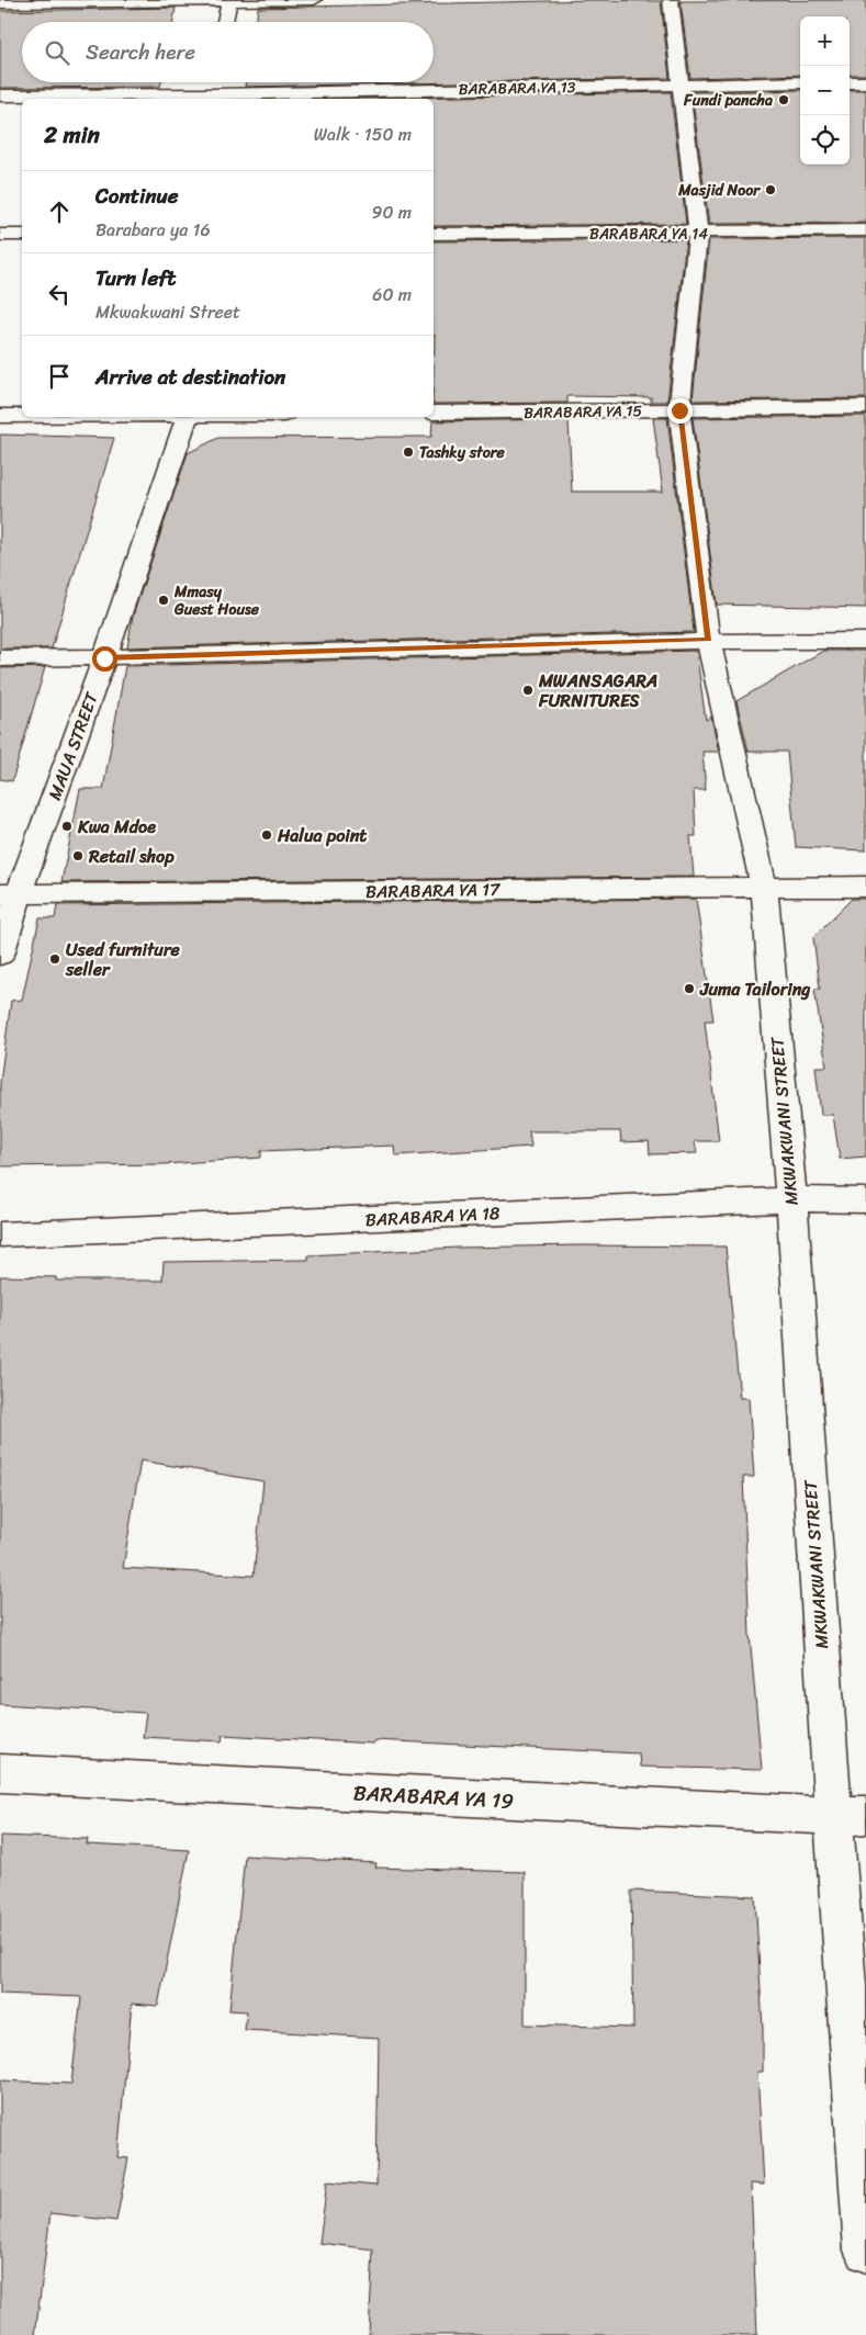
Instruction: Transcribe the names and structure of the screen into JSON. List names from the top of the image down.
{
  "streets": {
    "street": [
      "BARABARA YA 13",
      "BARABARA YA 14",
      "BARABARA YA 15",
      "MAUA STREET",
      "BARABARA YA 17",
      "MKWAKWANI STREET",
      "BARABARA YA 18",
      "BARABARA YA 19"
    ]
  },
  "crossings": [
    ["BARABARA YA 13", "MKWAKWANI STREET"],
    ["BARABARA YA 14", "MKWAKWANI STREET"],
    ["BARABARA YA 15", "MKWAKWANI STREET"],
    ["MAUA STREET", "BARABARA YA 17"],
    ["BARABARA YA 17", "MKWAKWANI STREET"],
    ["MKWAKWANI STREET", "BARABARA YA 18"],
    ["MKWAKWANI STREET", "BARABARA YA 19"]
  ],
  "places": [
    "Fundi pancha",
    "Masjid Noor",
    "Tashky store",
    "Mmasy Guest House",
    "MWANSAGARA FURNITURES",
    "Kwa Mdoe",
    "Halua point",
    "Retail shop",
    "Used furniture seller",
    "Juma Tailoring"
  ],
  "page": {
    "map_buttons": ["+", "−"],
    "search": "Search here",
    "heading": ["2 min", "Walk · 150 m"],
    "list": [
      ["Continue", "Barabara ya 16", "90 m"],
      ["Turn left", "Mkwakwani Street", "60 m"],
      "Arrive at destination"
    ]
  }
}
